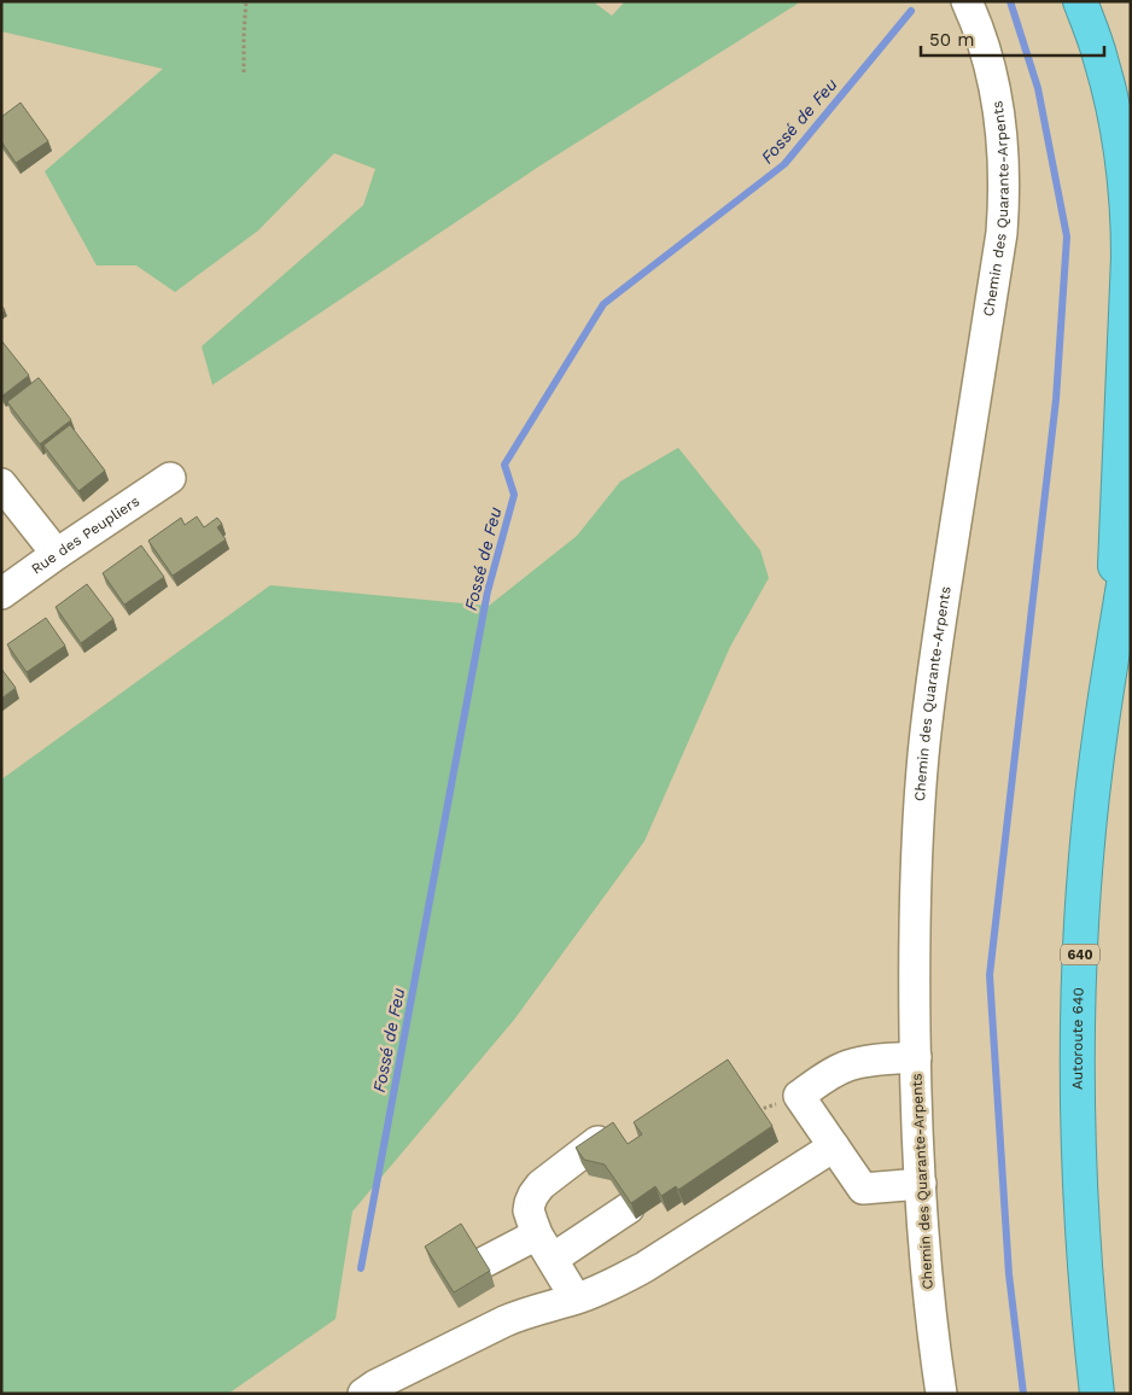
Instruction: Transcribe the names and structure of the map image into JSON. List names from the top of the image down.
{
  "streets": {
    "highway": ["640", "Autoroute 640"],
    "street": ["Chemin des Quarante-Arpents", "Rue des Peupliers"]
  },
  "water": ["Fossé de Feu"],
  "scale_bar": "50 m"
}
